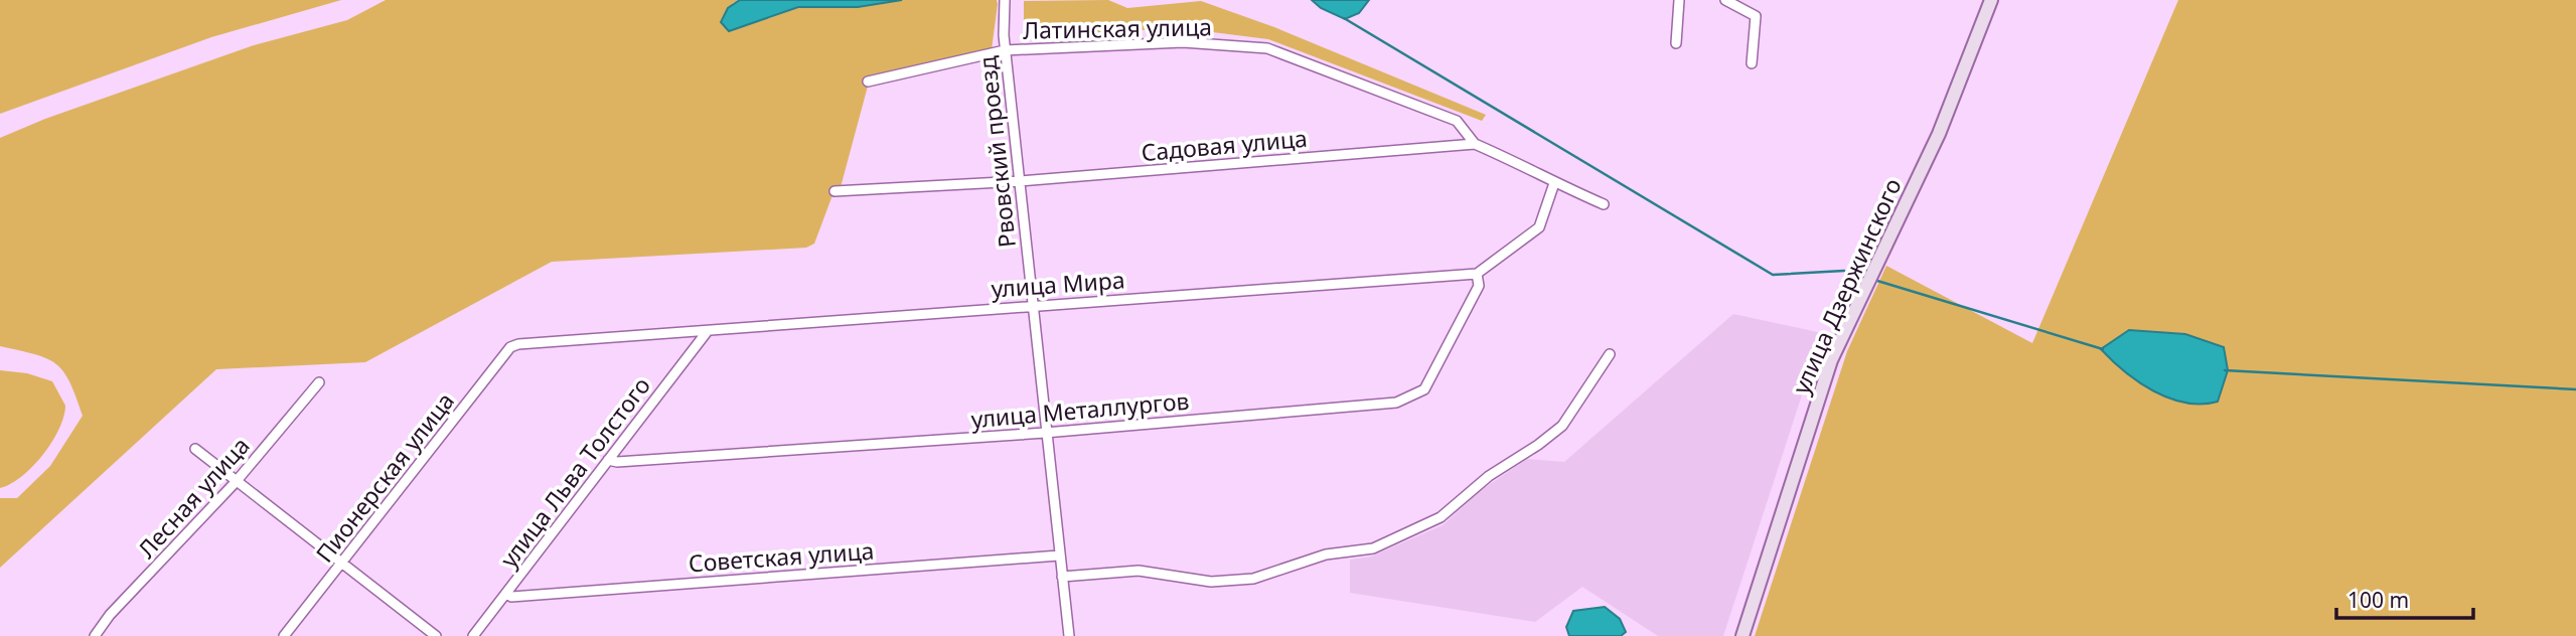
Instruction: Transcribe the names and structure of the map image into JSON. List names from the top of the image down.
{
  "streets": {
    "street": [
      "Латинская улица",
      "Садовая улица",
      "Рвовский проезд",
      "улица Мира",
      "улица Дзержинского",
      "улица Металлургов",
      "улица Льва Толстого",
      "Пионерская улица",
      "Лесная улица",
      "Советская улица"
    ]
  },
  "crossings": [
    ["Латинская улица", "Садовая улица"],
    ["Латинская улица", "Рвовский проезд"],
    ["Садовая улица", "Рвовский проезд"],
    ["Рвовский проезд", "улица Мира"],
    ["Рвовский проезд", "улица Металлургов"],
    ["Рвовский проезд", "Советская улица"],
    ["улица Мира", "улица Металлургов"],
    ["улица Мира", "улица Льва Толстого"],
    ["улица Мира", "Пионерская улица"],
    ["улица Металлургов", "улица Льва Толстого"],
    ["улица Льва Толстого", "Советская улица"]
  ],
  "scale_bar": "100 m"
}
